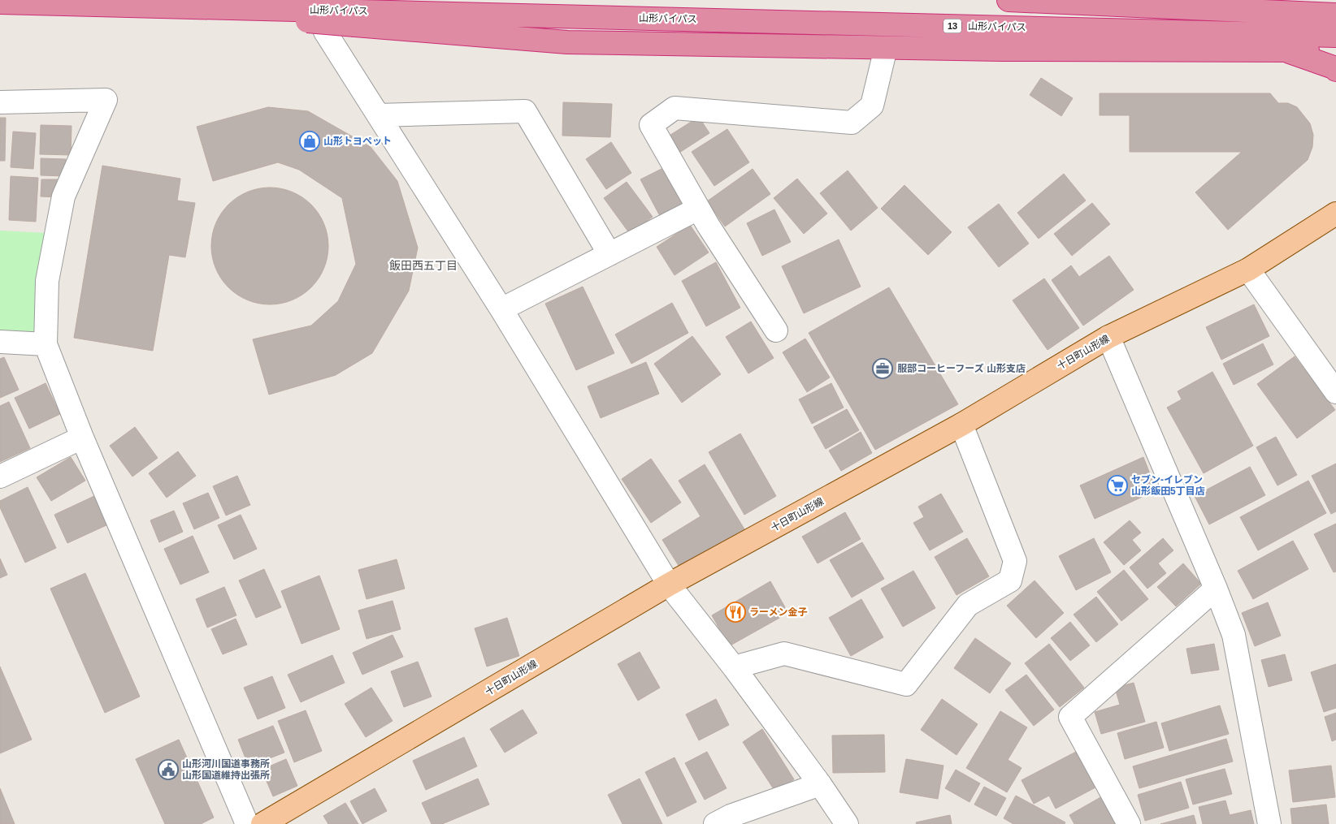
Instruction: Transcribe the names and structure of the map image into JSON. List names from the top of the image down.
{
  "streets": {
    "highway": ["山形バイパス", "13"],
    "main road": ["十日町山形線"]
  },
  "districts": ["飯田西五丁目"],
  "places": {
    "shop": ["山形トヨペット"],
    "office": ["服部コーヒーフーズ 山形支店"],
    "supermarket": ["セブン-イレブン 山形飯田5丁目店"],
    "restaurant": ["ラーメン金子"],
    "public building": ["山形河川国道事務所 山形国道維持出張所"]
  }
}
